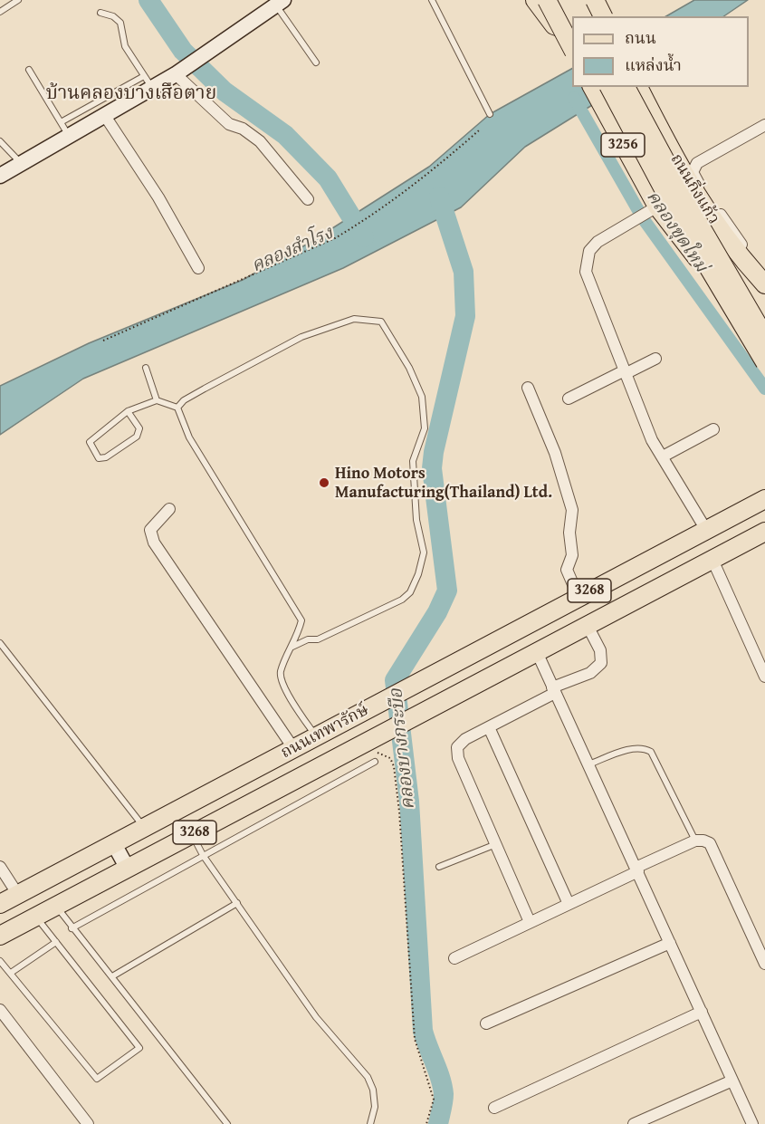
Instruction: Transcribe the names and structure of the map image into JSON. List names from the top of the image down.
{
  "streets": {
    "main road": [
      "3256",
      "ถนนกิ่งแก้ว",
      "3268",
      "ถนนเทพารักษ์"
    ]
  },
  "districts": ["บ้านคลองบางเสือตาย"],
  "water": ["คลองขุดใหม่", "คลองสำโรง", "คลองบางกระบือ"],
  "places": ["Hino Motors Manufacturing(Thailand) Ltd."],
  "legend": ["ถนน", "แหล่งน้ำ"]
}
